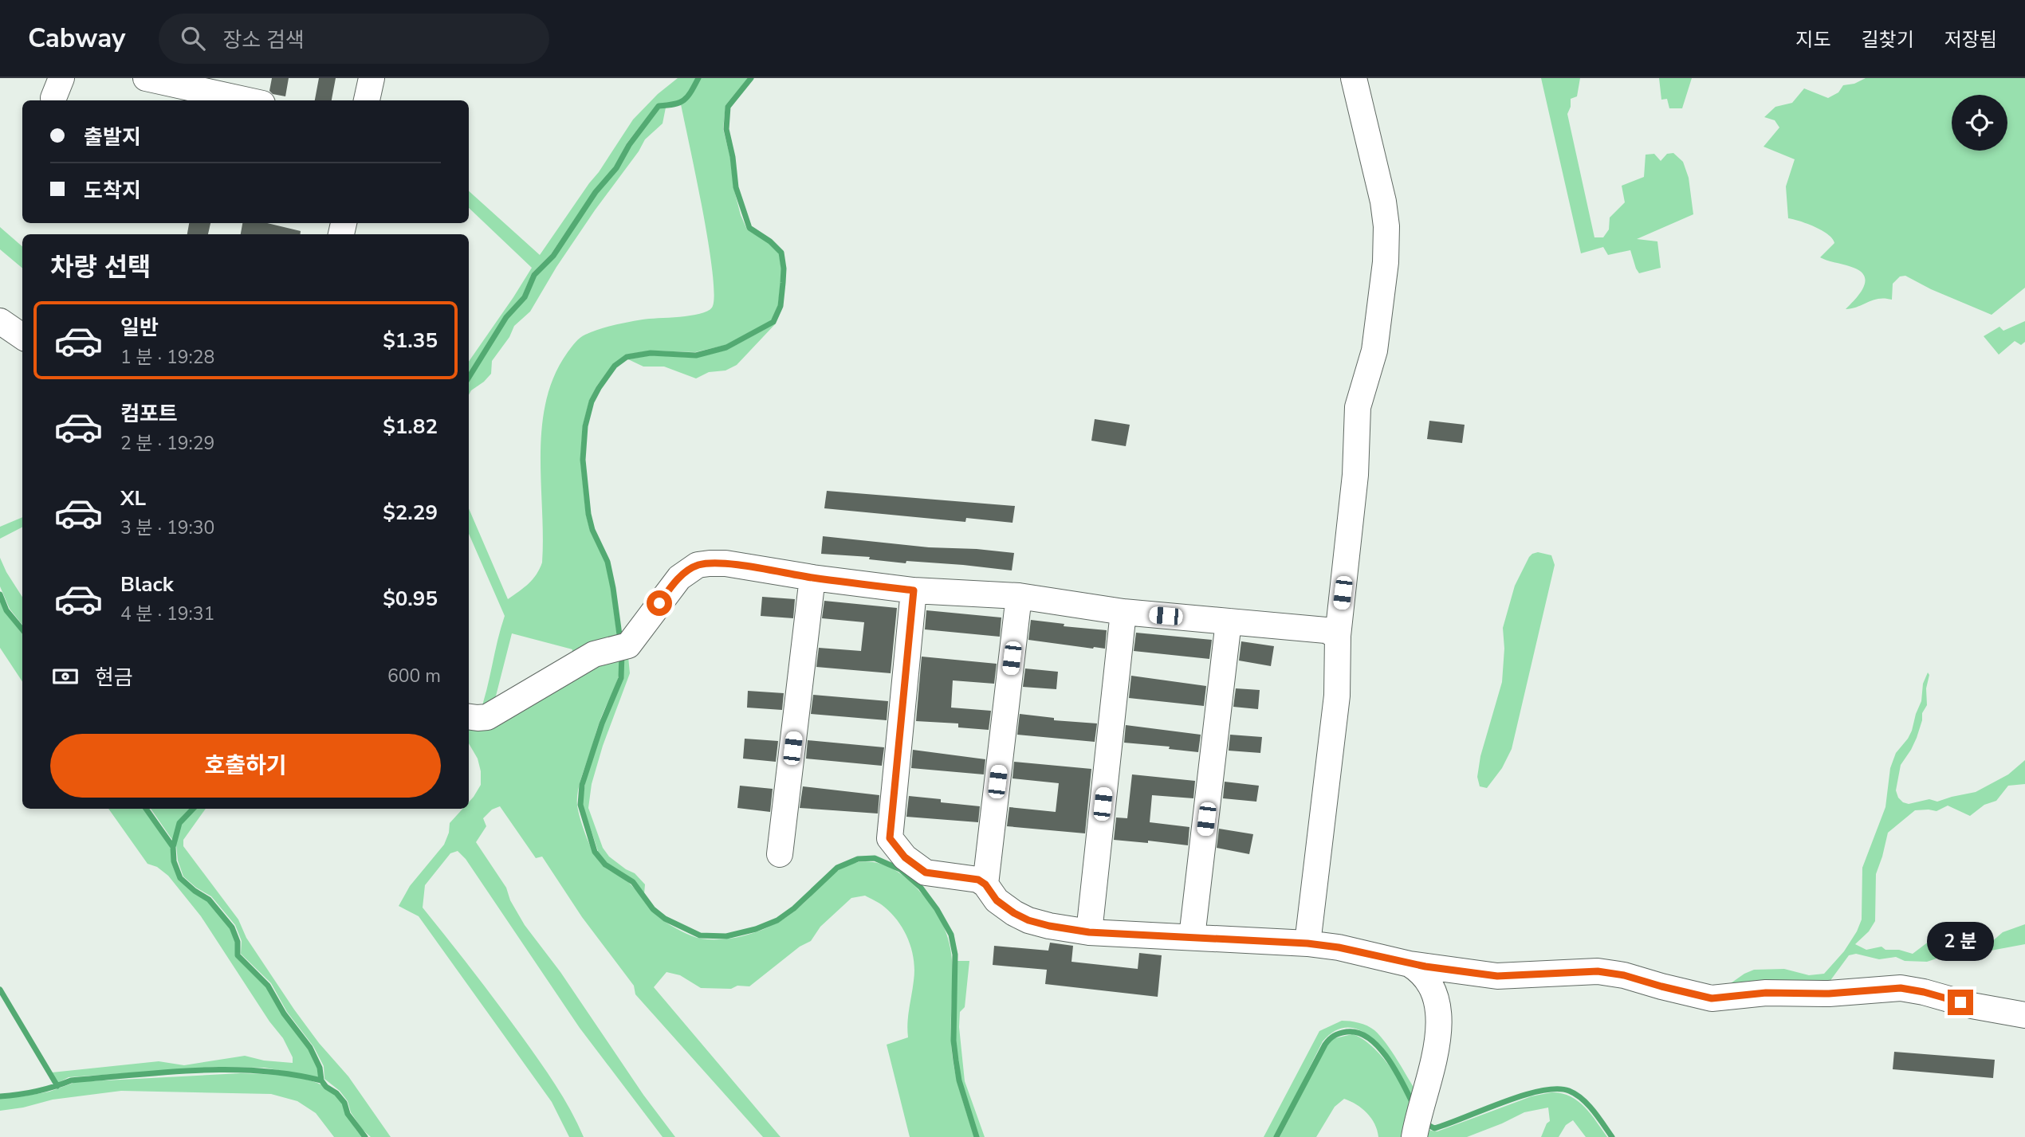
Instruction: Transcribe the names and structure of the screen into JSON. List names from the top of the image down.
{
  "page": {
    "header": "Cabway",
    "search": "장소 검색",
    "nav": ["지도", "길찾기", "저장됨"],
    "banner": ["출발지", "도착지"],
    "heading": "차량 선택",
    "list": [
      {
        "name": "일반",
        "note": "1 분 · 19:28",
        "value": "$1.35"
      },
      {
        "name": "컴포트",
        "note": "2 분 · 19:29",
        "value": "$1.82"
      },
      {
        "name": "XL",
        "note": "3 분 · 19:30",
        "value": "$2.29"
      },
      {
        "name": "Black",
        "note": "4 분 · 19:31",
        "value": "$0.95"
      }
    ],
    "pay": ["현금", "600 m"],
    "buttons": "호출하기",
    "bubble": "2 분"
  }
}
